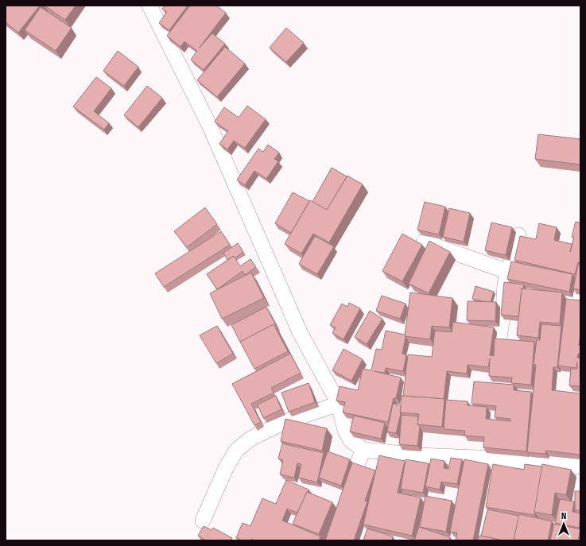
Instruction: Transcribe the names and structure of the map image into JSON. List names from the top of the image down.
{
  "north": "top"
}
